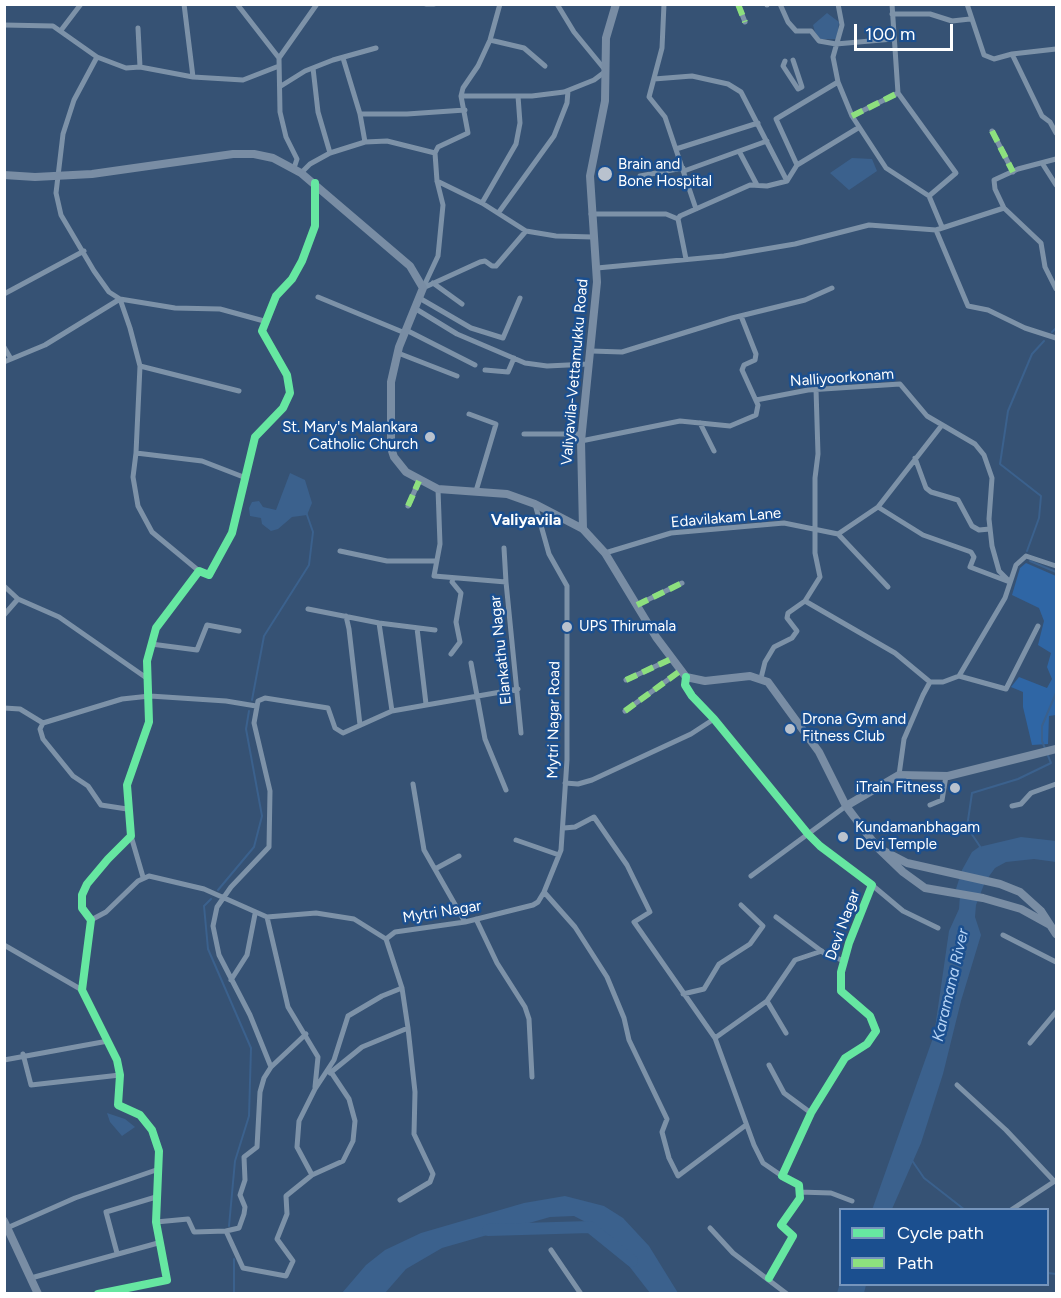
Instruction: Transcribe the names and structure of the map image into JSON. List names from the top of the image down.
{
  "streets": {
    "main road": ["Valiyavila-Vettamukku Road"],
    "street": [
      "Nalliyoorkonam",
      "Edavilakam Lane",
      "Elankathu Nagar",
      "Mytri Nagar Road",
      "Mytri Nagar",
      "Devi Nagar"
    ]
  },
  "crossings": [
    ["Mytri Nagar Road", "Mytri Nagar"]
  ],
  "districts": ["Valiyavila"],
  "water": ["Karamana River"],
  "places": [
    "Brain and Bone Hospital",
    "St. Mary's Malankara Catholic Church",
    "UPS Thirumala",
    "Drona Gym and Fitness Club",
    "iTrain Fitness",
    "Kundamanbhagam Devi Temple"
  ],
  "legend": ["Cycle path", "Path"],
  "scale_bar": "100 m"
}
